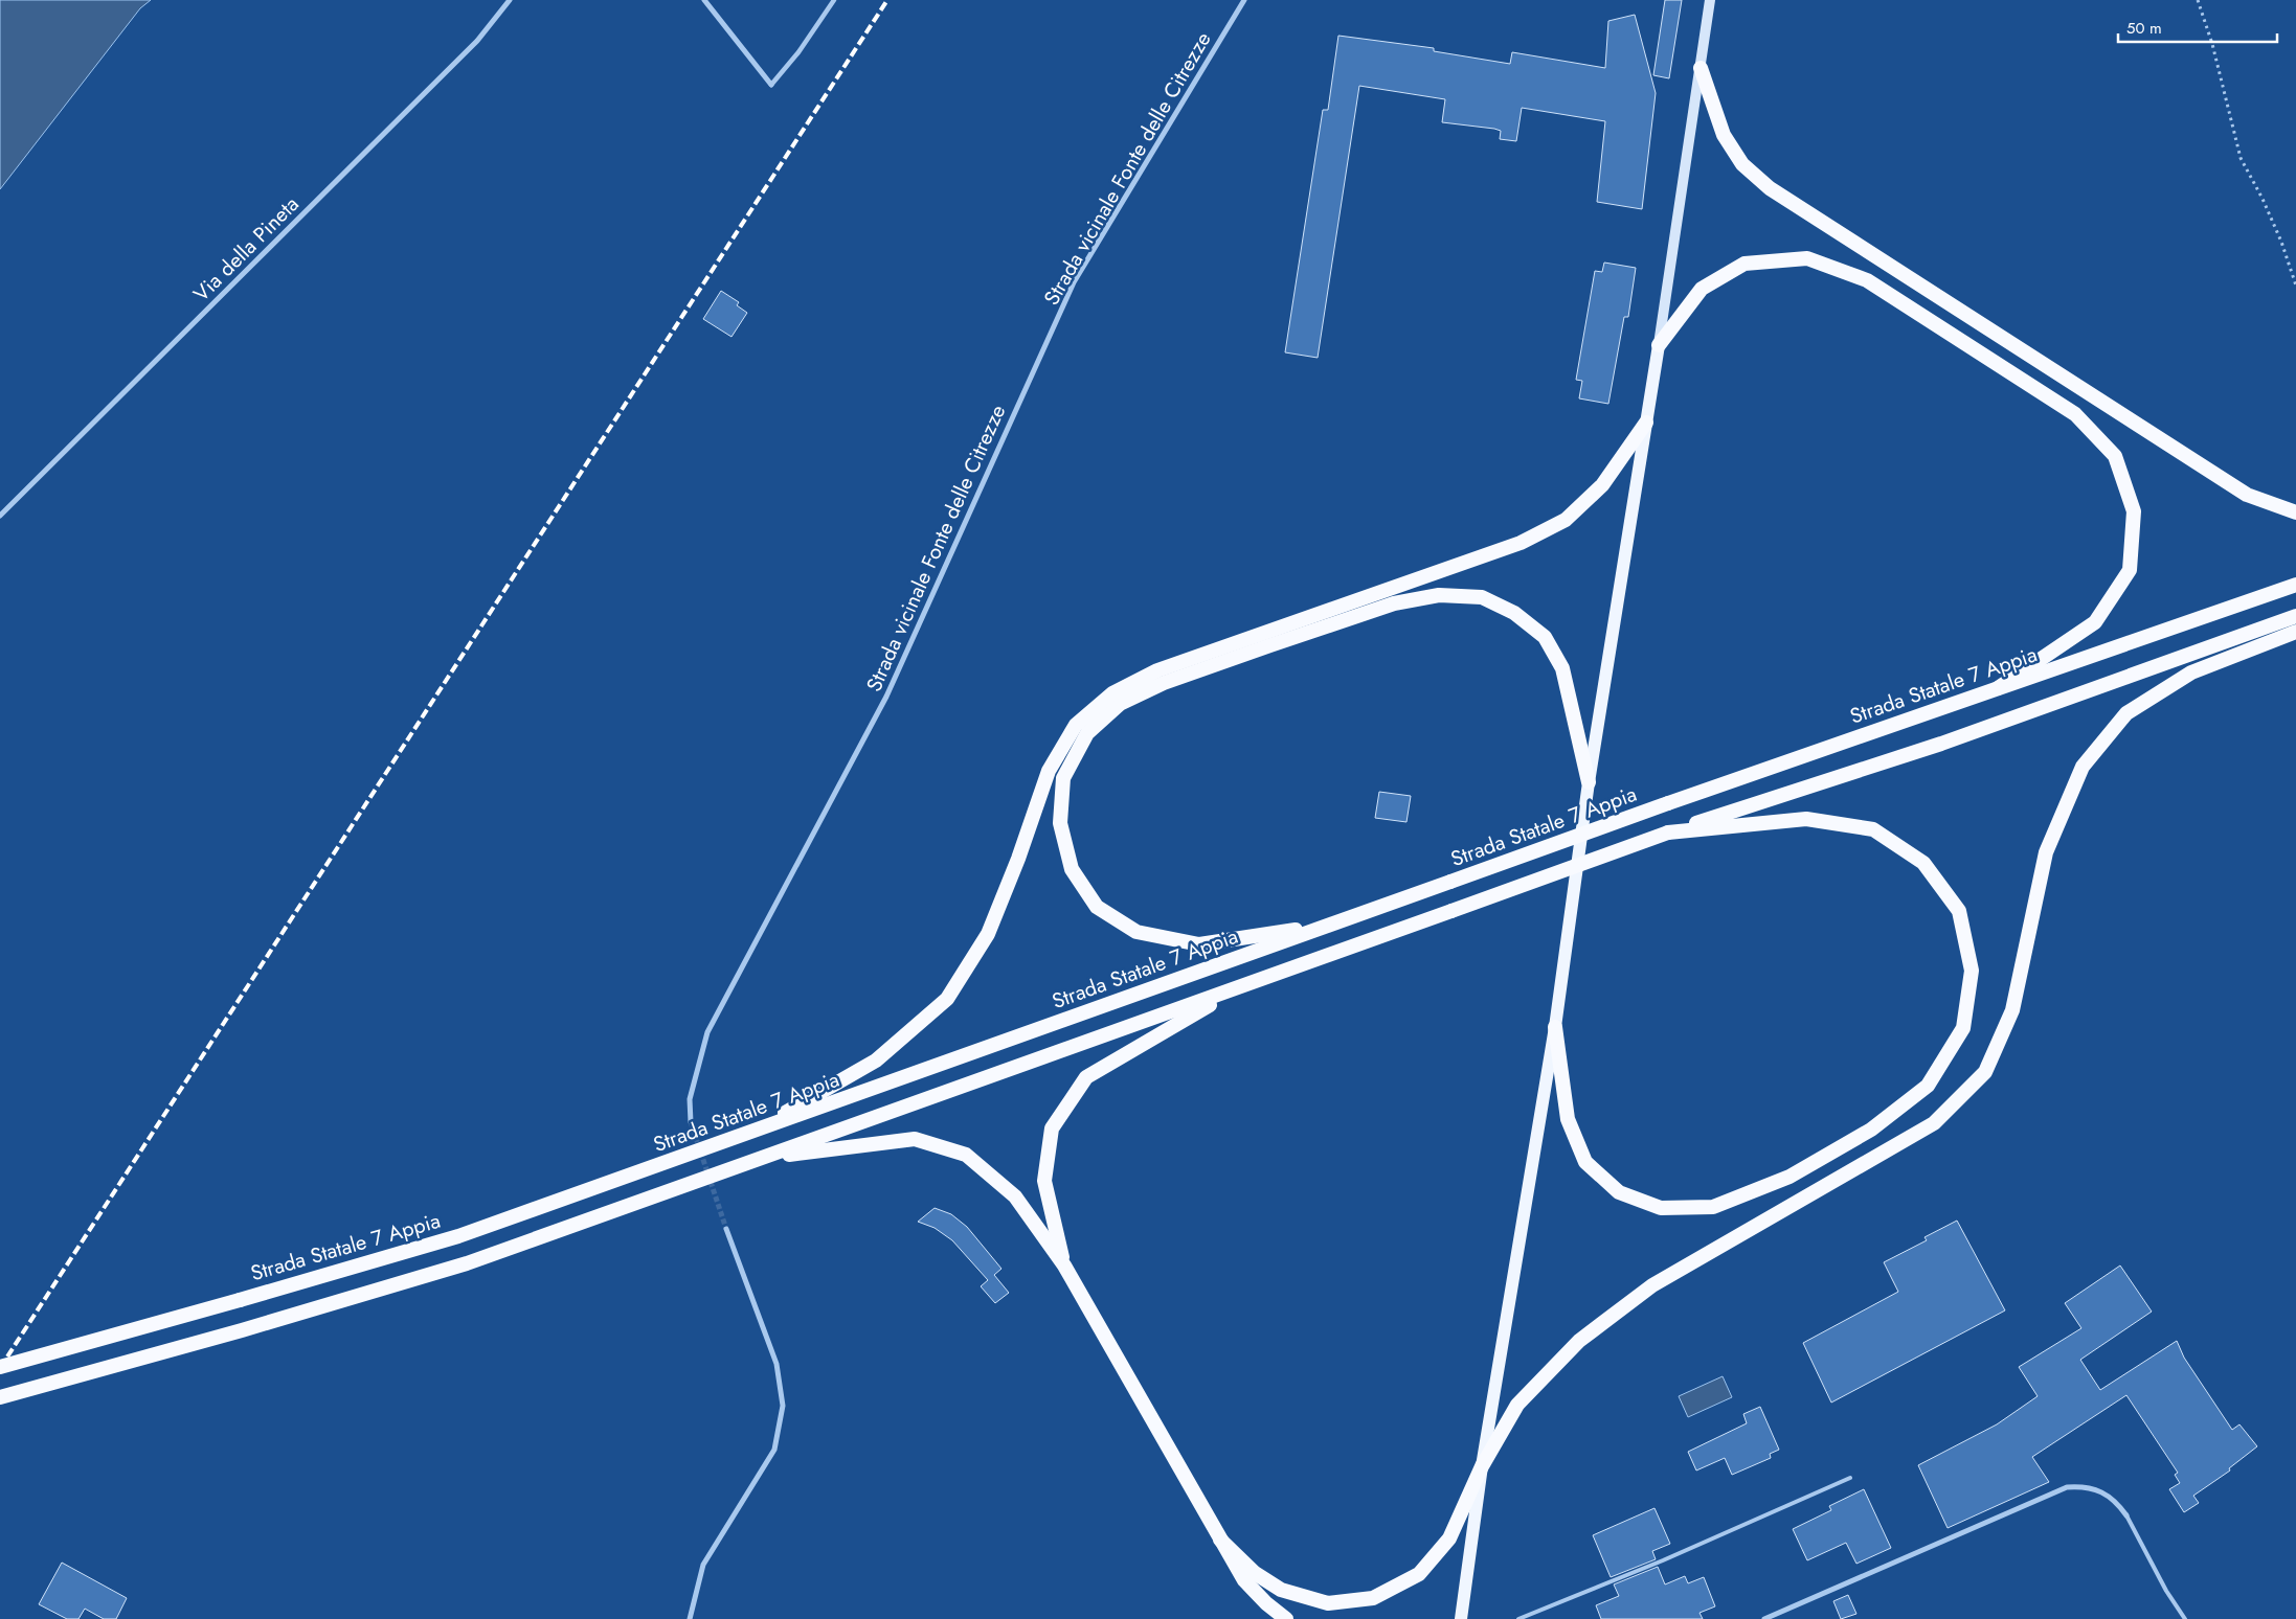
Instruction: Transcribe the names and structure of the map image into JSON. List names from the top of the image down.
{
  "streets": {
    "highway": ["Strada Statale 7 Appia"],
    "street": ["Strada vicinale Fonte delle Citrezze", "Via della Pineta"]
  },
  "scale_bar": "50 m"
}
